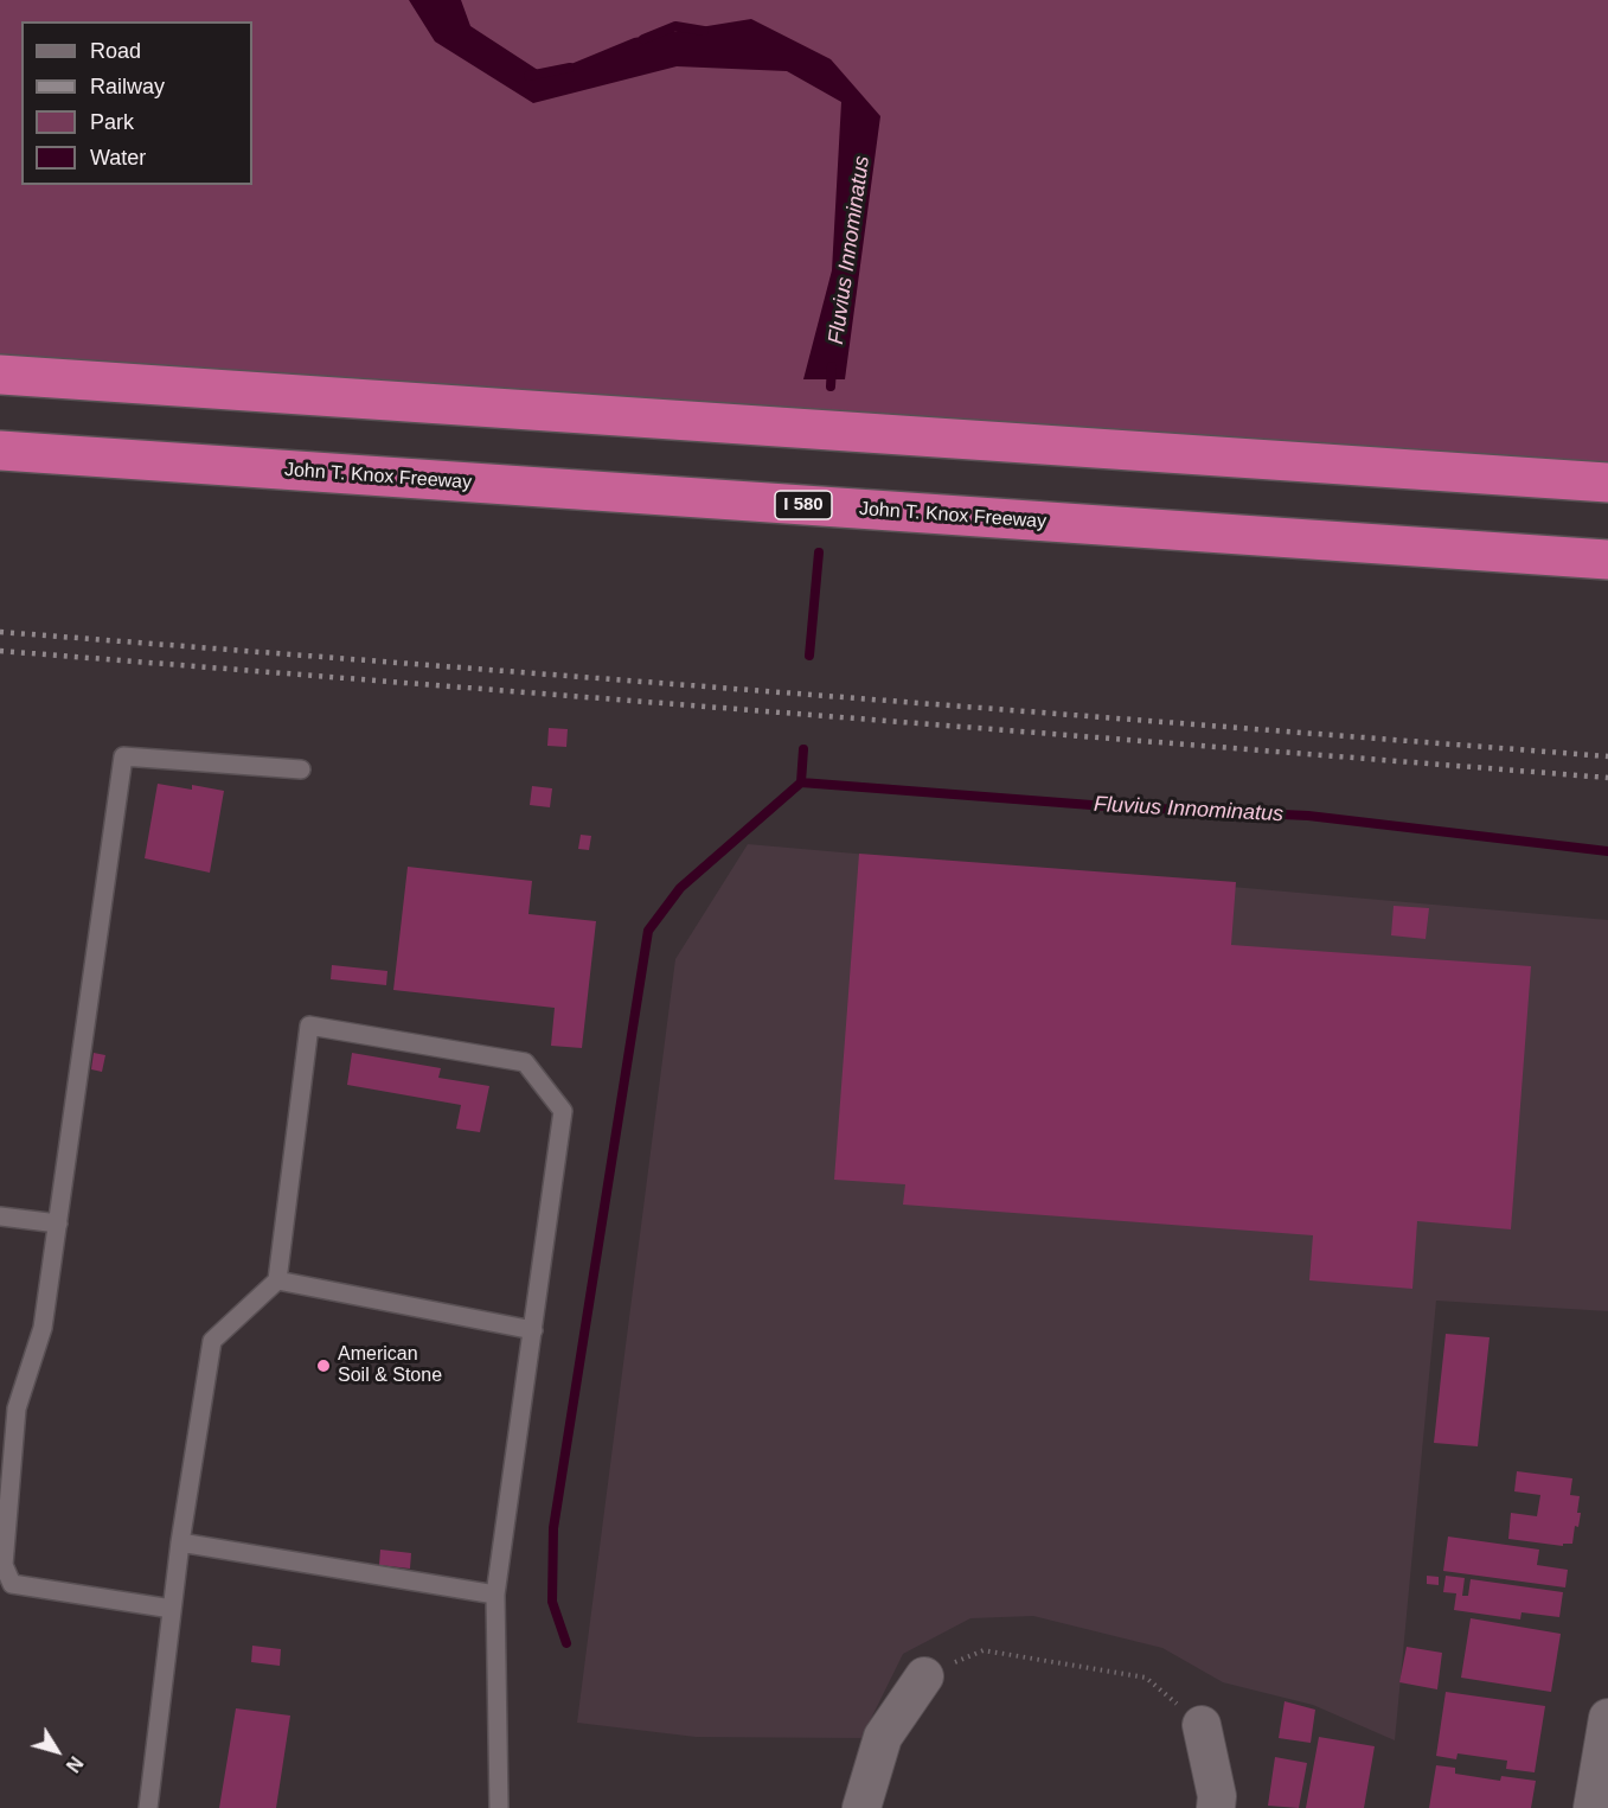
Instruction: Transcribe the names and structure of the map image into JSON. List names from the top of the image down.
{
  "streets": {
    "highway": ["John T. Knox Freeway", "I 580"]
  },
  "water": ["Fluvius Innominatus"],
  "places": ["American Soil & Stone"],
  "legend": [
    "Road",
    "Railway",
    "Park",
    "Water"
  ],
  "north": "bottom right"
}
